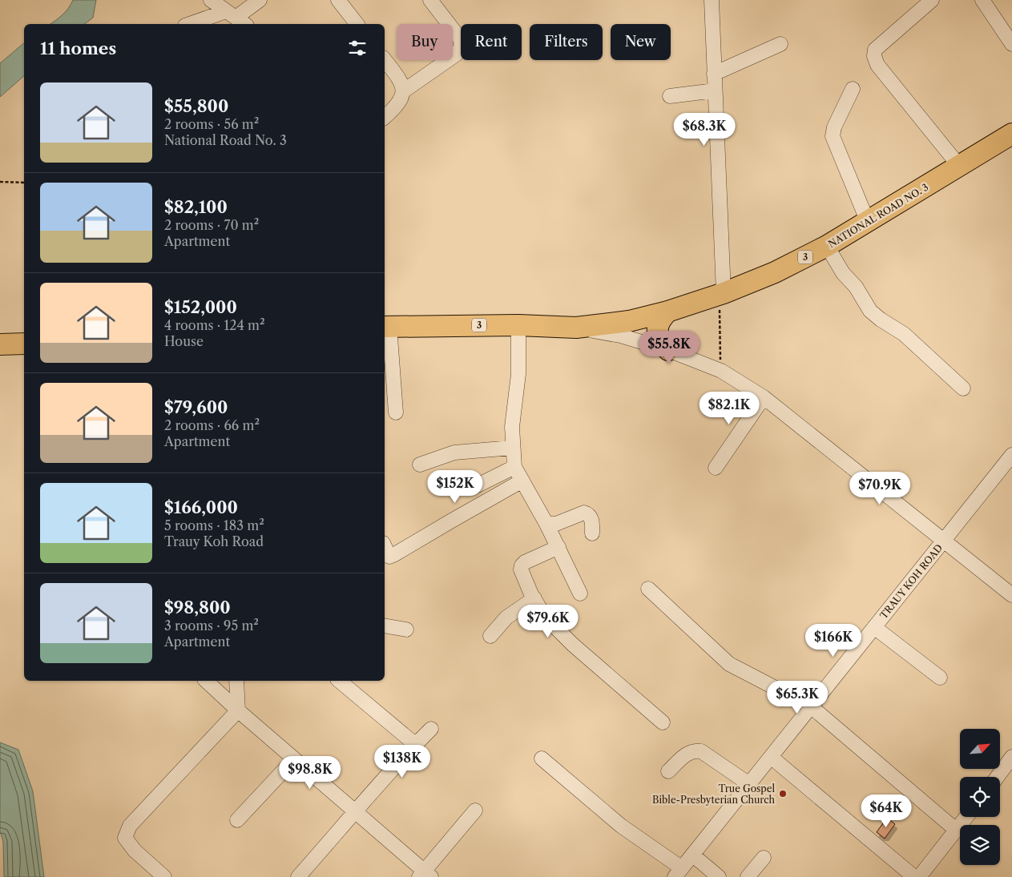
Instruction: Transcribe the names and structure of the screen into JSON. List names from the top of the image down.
{
  "streets": {
    "highway": ["NATIONAL ROAD NO. 3", "3"],
    "street": ["TRAUY KOH ROAD"]
  },
  "crossings": [
    ["NATIONAL ROAD NO. 3", "3"]
  ],
  "places": ["True Gospel Bible-Presbyterian Church"],
  "north": "top right",
  "page": {
    "chip": [
      "Buy",
      "Rent",
      "Filters",
      "New"
    ],
    "heading": "11 homes",
    "list": [
      {
        "name": "$55,800",
        "note": "2 rooms · 56 m² · National Road No. 3"
      },
      {
        "name": "$82,100",
        "note": "2 rooms · 70 m² · Apartment"
      },
      {
        "name": "$152,000",
        "note": "4 rooms · 124 m² · House"
      },
      {
        "name": "$79,600",
        "note": "2 rooms · 66 m² · Apartment"
      },
      {
        "name": "$166,000",
        "note": "5 rooms · 183 m² · Trauy Koh Road"
      },
      {
        "name": "$98,800",
        "note": "3 rooms · 95 m² · Apartment"
      }
    ],
    "price": [
      "$68.3K",
      "$55.8K",
      "$82.1K",
      "$152K",
      "$70.9K",
      "$79.6K",
      "$166K",
      "$65.3K",
      "$138K",
      "$98.8K",
      "$64K"
    ]
  }
}
